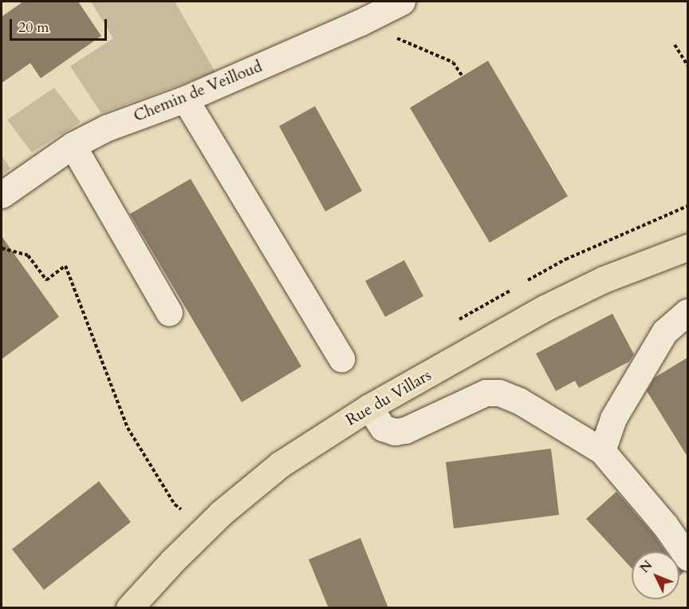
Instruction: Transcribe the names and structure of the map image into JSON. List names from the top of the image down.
{
  "streets": {
    "main road": ["Rue du Villars"],
    "street": ["Chemin de Veilloud"]
  },
  "scale_bar": "20 m",
  "north": "top left"
}
